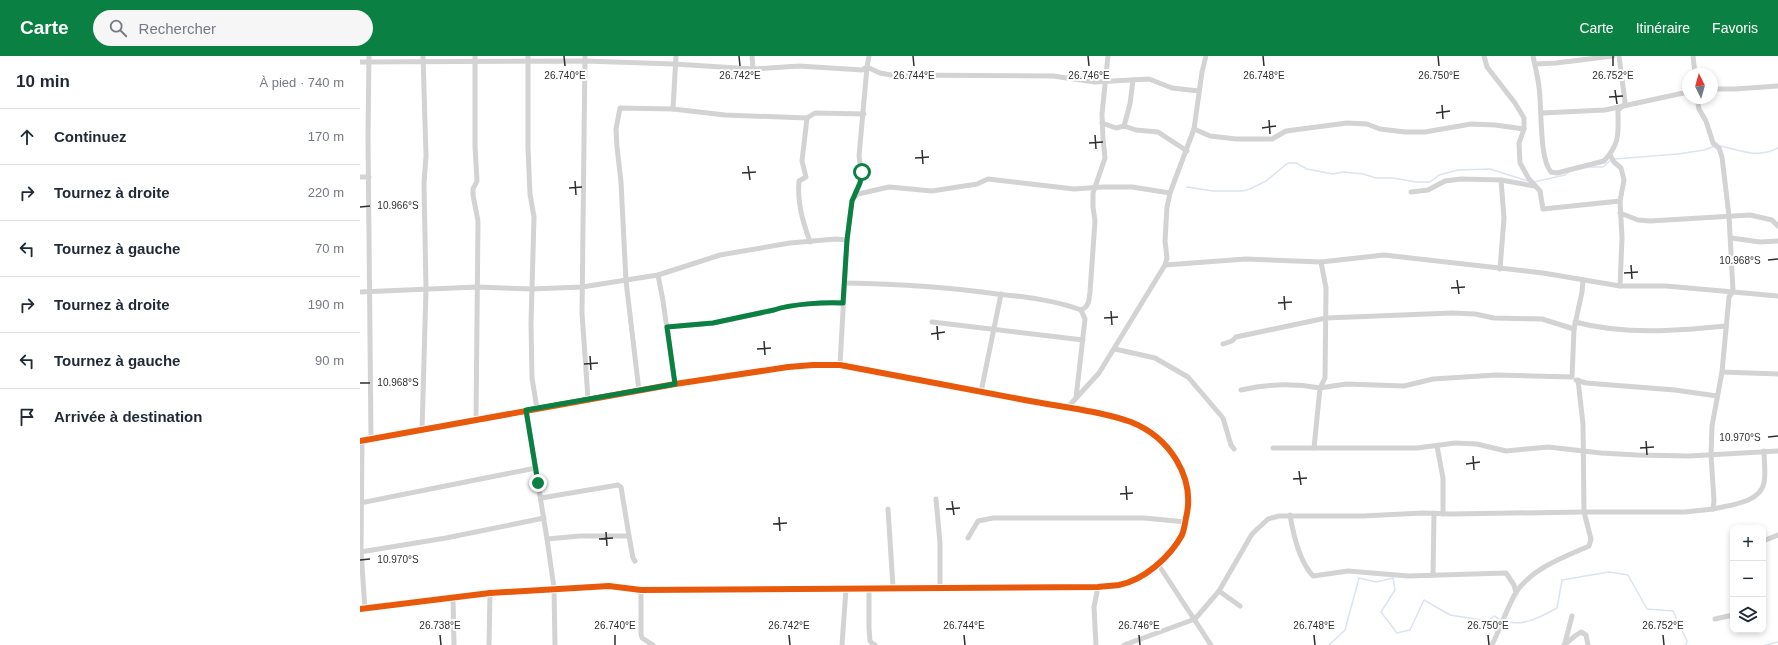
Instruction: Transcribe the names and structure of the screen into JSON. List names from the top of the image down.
{
  "north": "top",
  "page": {
    "header": "Carte",
    "search": "Rechercher",
    "nav": ["Carte", "Itinéraire", "Favoris"],
    "heading": ["10 min", "À pied · 740 m"],
    "list": [
      ["Continuez", "170 m"],
      ["Tournez à droite", "220 m"],
      ["Tournez à gauche", "70 m"],
      ["Tournez à droite", "190 m"],
      ["Tournez à gauche", "90 m"],
      "Arrivée à destination"
    ],
    "map_buttons": ["+", "−"]
  },
  "coordinates": [
    "26.746°E",
    "26.748°E",
    "26.750°E",
    "26.752°E",
    "26.740°E",
    "26.742°E",
    "26.744°E",
    "10.966°S",
    "10.968°S",
    "10.970°S",
    "26.738°E"
  ]
}
